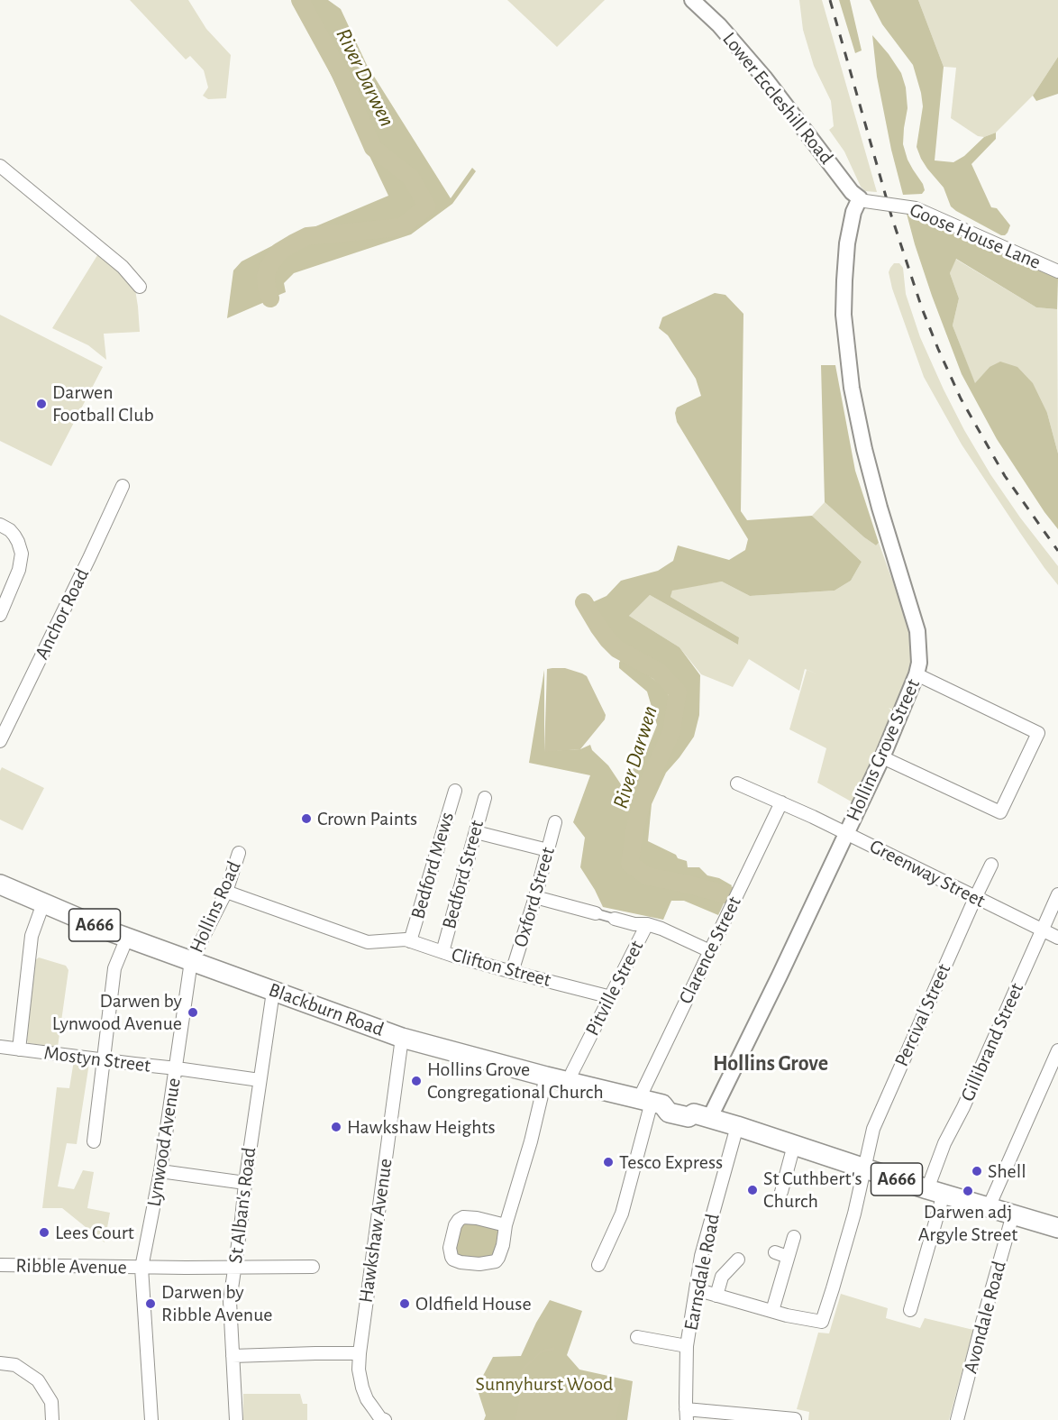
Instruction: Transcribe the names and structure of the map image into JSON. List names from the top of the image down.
{
  "streets": {
    "highway": ["A666", "Blackburn Road"],
    "street": [
      "Lower Eccleshill Road",
      "Goose House Lane",
      "Anchor Road",
      "Hollins Grove Street",
      "Bedford Mews",
      "Greenway Street",
      "Bedford Street",
      "Oxford Street",
      "Hollins Road",
      "Clarence Street",
      "Clifton Street",
      "Pitville Street",
      "Percival Street",
      "Gillibrand Street",
      "Mostyn Street",
      "Lynwood Avenue",
      "St Alban's Road",
      "Hawkshaw Avenue",
      "Ribble Avenue",
      "Earnsdale Road",
      "Avondale Road"
    ]
  },
  "crossings": [
    ["Lower Eccleshill Road", "Goose House Lane"],
    ["Lower Eccleshill Road", "Hollins Grove Street"],
    ["Goose House Lane", "Hollins Grove Street"],
    ["Hollins Grove Street", "Greenway Street"],
    ["Hollins Grove Street", "Blackburn Road"],
    ["Bedford Mews", "Clifton Street"],
    ["Greenway Street", "Clarence Street"],
    ["Greenway Street", "Percival Street"],
    ["Greenway Street", "Gillibrand Street"],
    ["Bedford Street", "Clifton Street"],
    ["Oxford Street", "Clifton Street"],
    ["Hollins Road", "Clifton Street"],
    ["Hollins Road", "Blackburn Road"],
    ["Hollins Road", "Lynwood Avenue"],
    ["Clarence Street", "Pitville Street"],
    ["Clarence Street", "Blackburn Road"],
    ["Clifton Street", "Pitville Street"],
    ["Pitville Street", "Blackburn Road"],
    ["Blackburn Road", "Percival Street"],
    ["Blackburn Road", "Gillibrand Street"],
    ["Blackburn Road", "Lynwood Avenue"],
    ["Blackburn Road", "St Alban's Road"],
    ["Blackburn Road", "Hawkshaw Avenue"],
    ["Blackburn Road", "Earnsdale Road"],
    ["Blackburn Road", "Avondale Road"],
    ["Mostyn Street", "Lynwood Avenue"],
    ["Mostyn Street", "St Alban's Road"],
    ["Lynwood Avenue", "Ribble Avenue"],
    ["St Alban's Road", "Ribble Avenue"]
  ],
  "districts": ["Hollins Grove"],
  "water": ["River Darwen"],
  "parks": ["Sunnyhurst Wood"],
  "places": [
    "Darwen Football Club",
    "Crown Paints",
    "Darwen by Lynwood Avenue",
    "Hollins Grove Congregational Church",
    "Hawkshaw Heights",
    "Tesco Express",
    "Shell",
    "St Cuthbert's Church",
    "Darwen adj Argyle Street",
    "Lees Court",
    "Darwen by Ribble Avenue",
    "Oldfield House"
  ]
}
